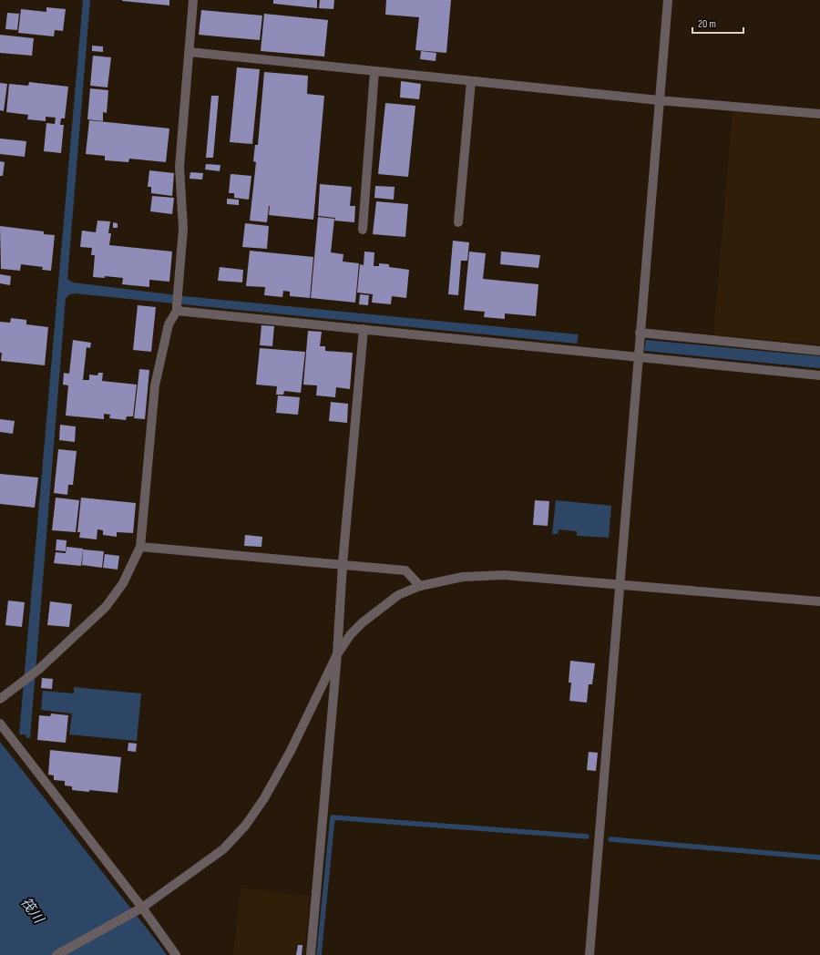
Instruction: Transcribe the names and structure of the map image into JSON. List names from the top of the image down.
{
  "water": ["筏川"],
  "scale_bar": "20 m"
}
